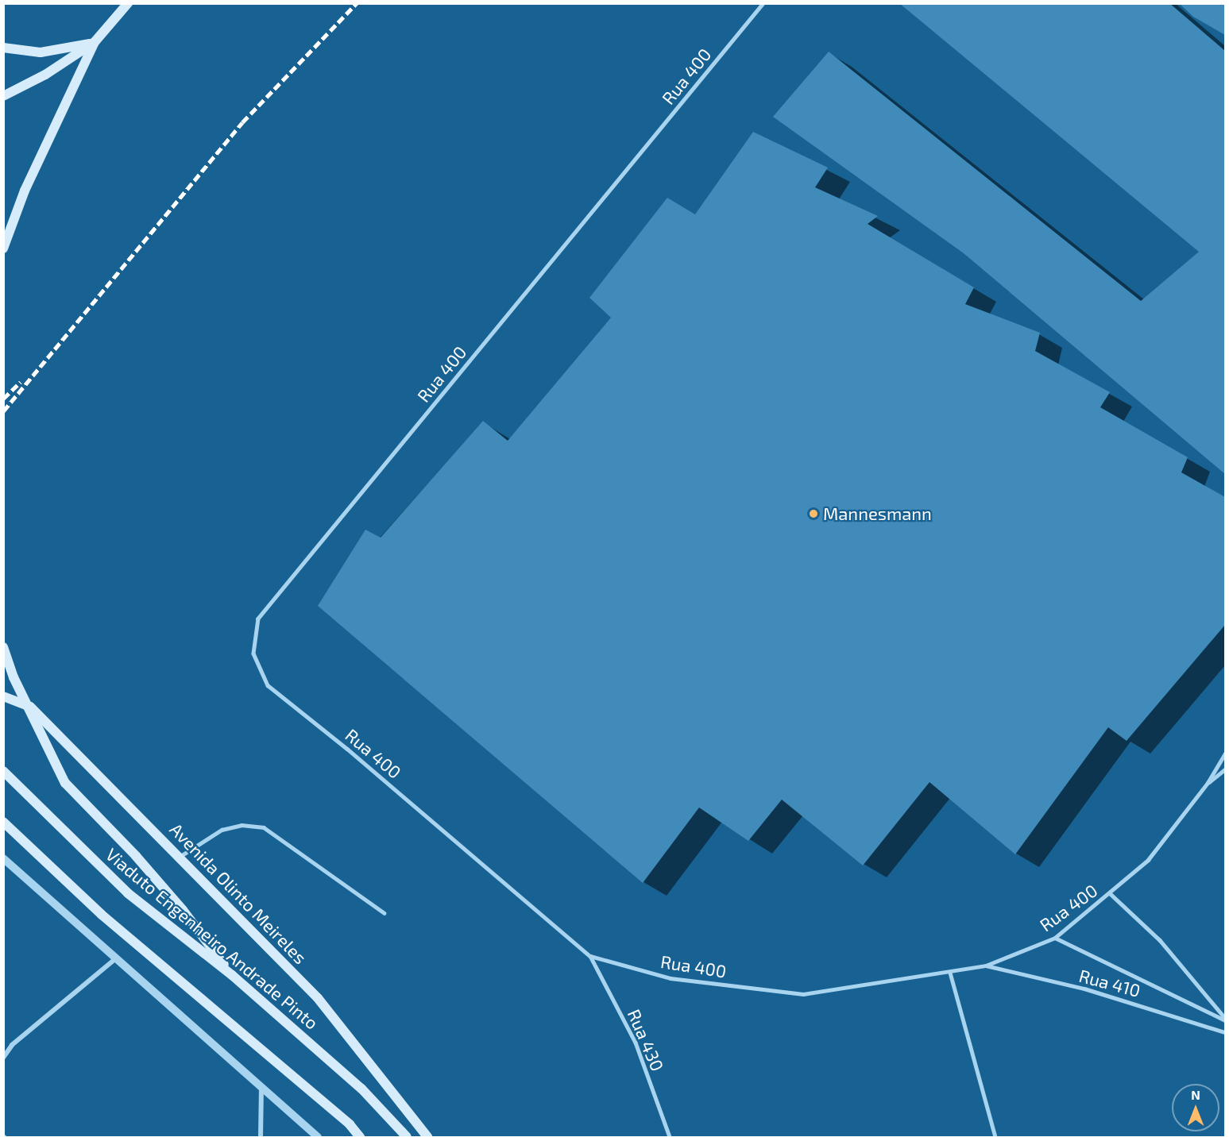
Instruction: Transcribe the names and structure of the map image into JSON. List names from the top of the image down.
{
  "streets": {
    "main road": ["Avenida Olinto Meireles", "Viaduto Engenheiro Andrade Pinto"],
    "lane": ["Rua 400", "Rua 410", "Rua 430"]
  },
  "crossings": [
    ["Rua 400", "Rua 410"],
    ["Rua 400", "Rua 430"]
  ],
  "places": ["Mannesmann"],
  "north": "top"
}
